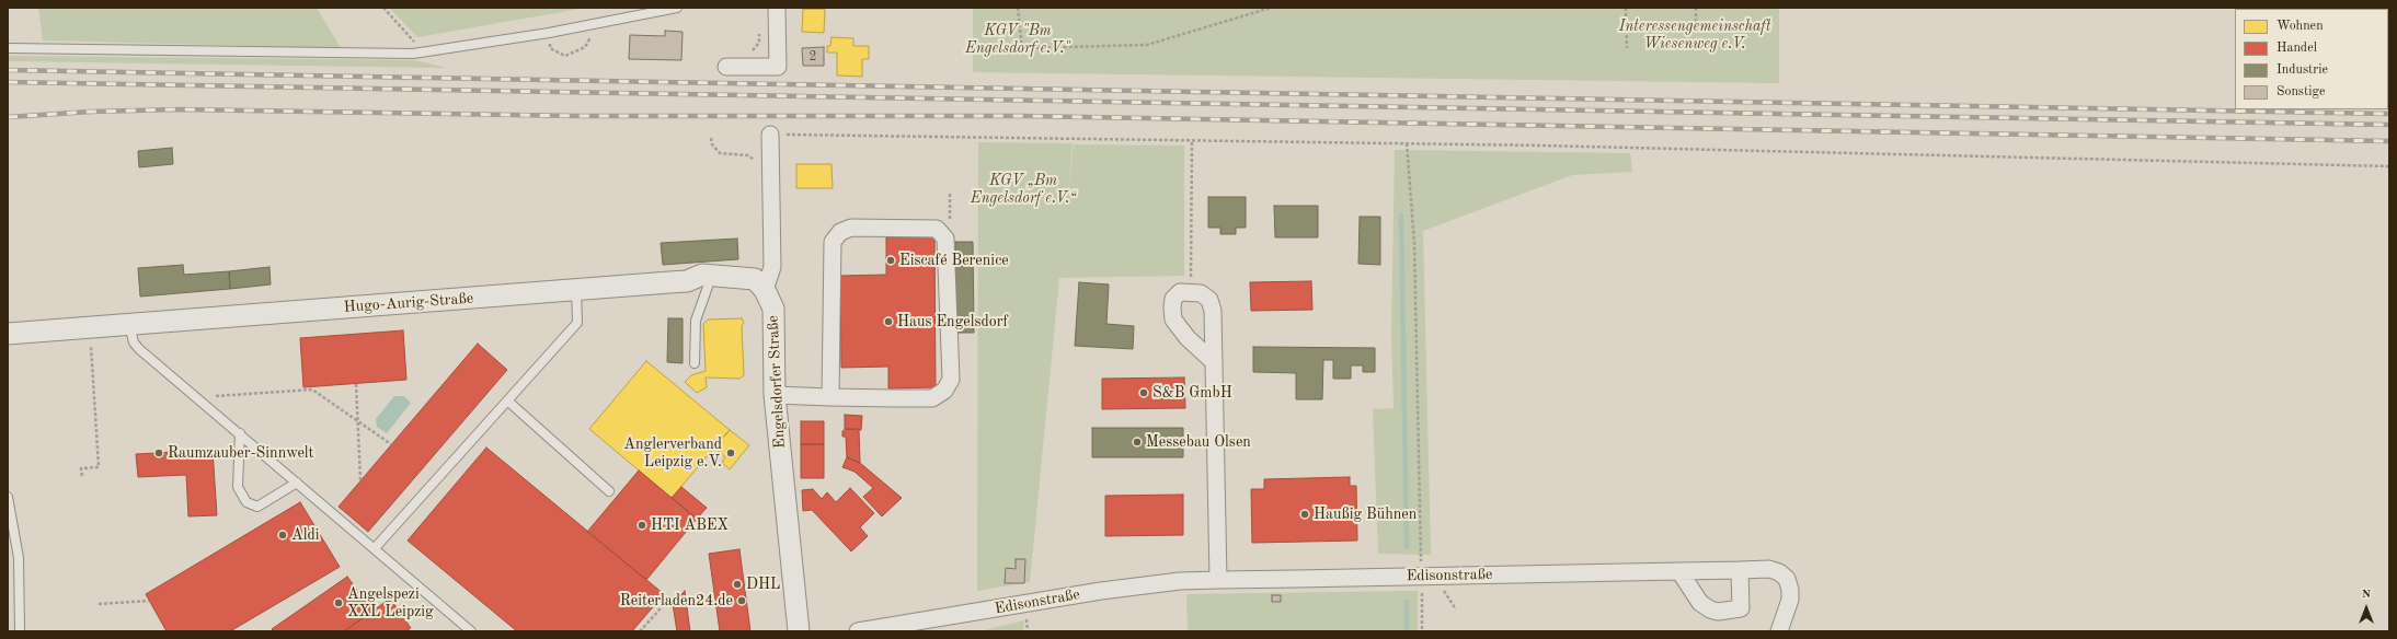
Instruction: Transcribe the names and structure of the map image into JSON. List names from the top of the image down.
{
  "streets": {
    "street": ["Hugo-Aurig-Straße", "Engelsdorfer Straße", "Edisonstraße"]
  },
  "crossings": [
    ["Hugo-Aurig-Straße", "Engelsdorfer Straße"]
  ],
  "parks": ["Interessengemeinschaft Wiesenweg e.V.", "KGV \"Bm Engelsdorf e.V.\"", "KGV „Bm Engelsdorf e.V.“"],
  "places": [
    "Eiscafé Berenice",
    "Haus Engelsdorf",
    "S&B GmbH",
    "Messebau Olsen",
    "Raumzauber-Sinnwelt",
    "Anglerverband Leipzig e.V.",
    "Haußig Bühnen",
    "HTI ABEX",
    "Aldi",
    "DHL",
    "Reiterladen24.de",
    "Angelspezi XXL Leipzig"
  ],
  "house_numbers": ["2"],
  "legend": [
    "Wohnen",
    "Handel",
    "Industrie",
    "Sonstige"
  ],
  "north": "top"
}
